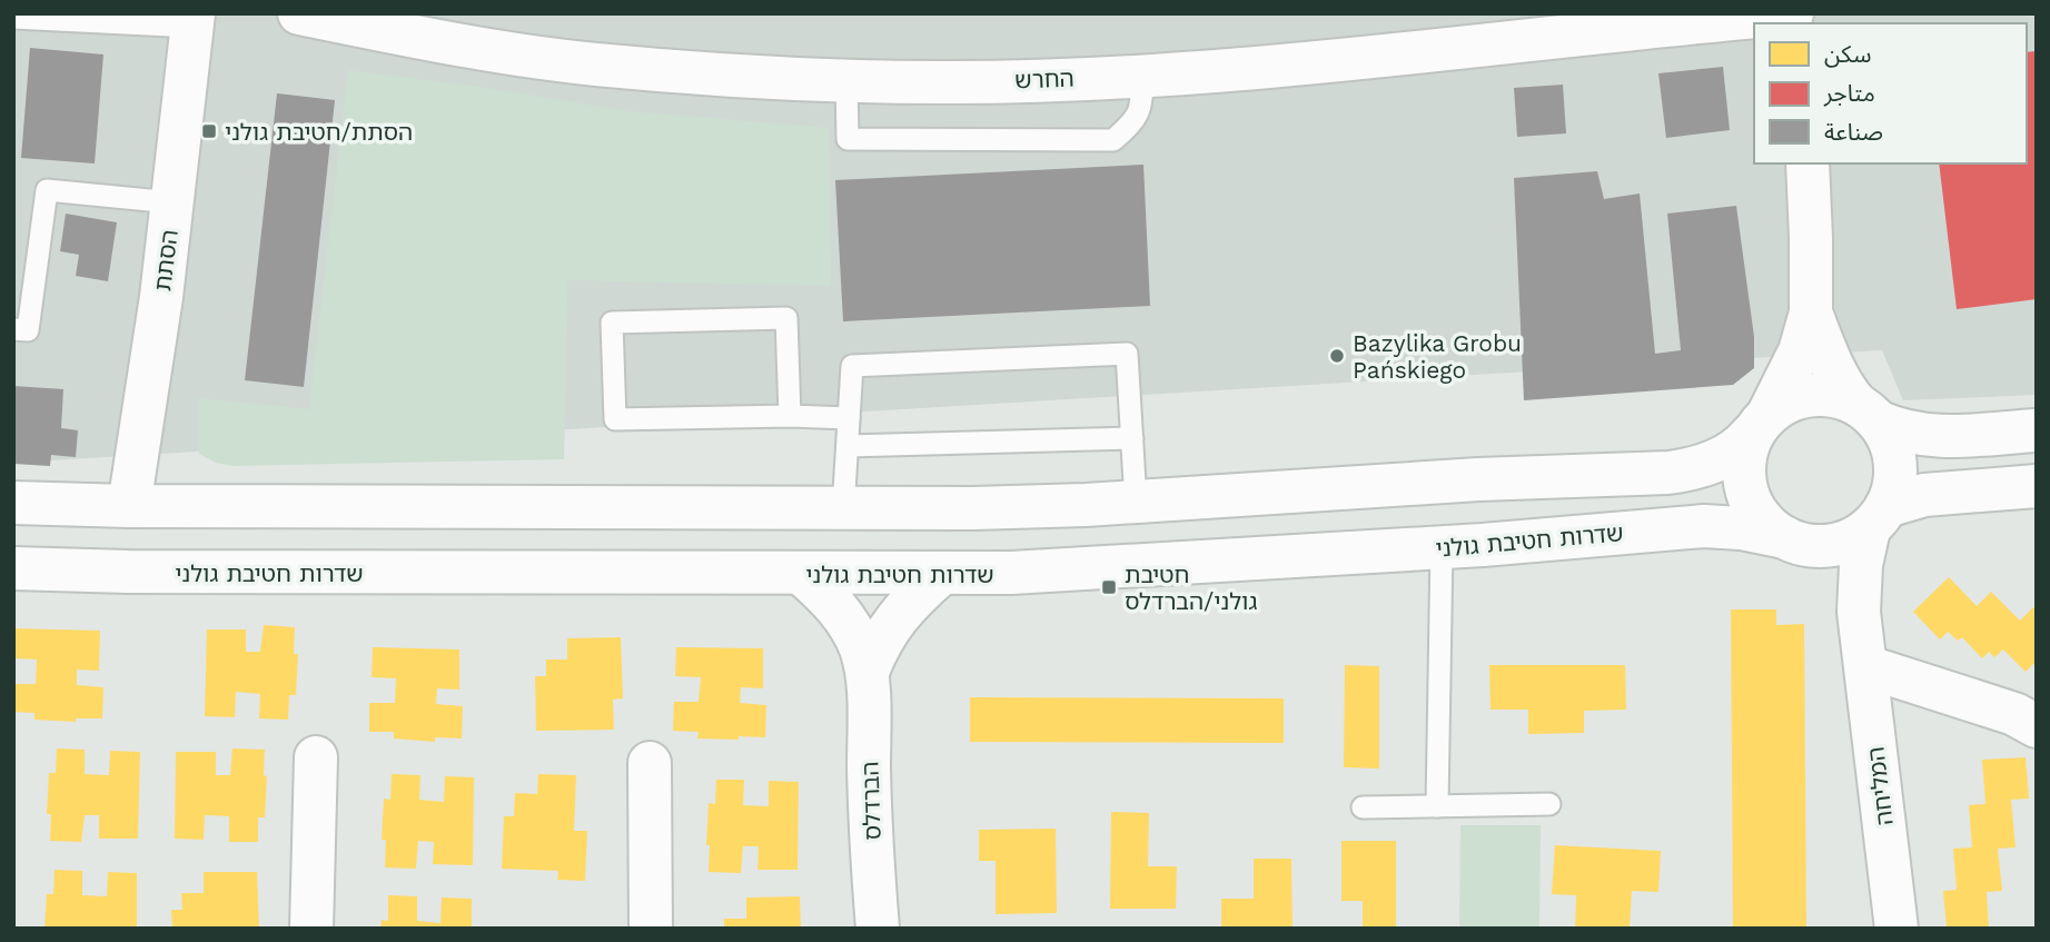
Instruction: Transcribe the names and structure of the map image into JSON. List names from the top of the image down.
{
  "streets": {
    "street": [
      "החרש",
      "הסתת",
      "שדרות חטיבת גולני",
      "המליחה",
      "הברדלס"
    ]
  },
  "crossings": [
    ["שדרות חטיבת גולני", "המליחה"],
    ["שדרות חטיבת גולני", "הברדלס"]
  ],
  "places": {
    "transit": ["הסתת/חטיבת גולני", "חטיבת גולני/הברדלס"],
    "other": ["Bazylika Grobu Pańskiego"]
  },
  "legend": ["سكن", "متاجر", "صناعة"]
}
